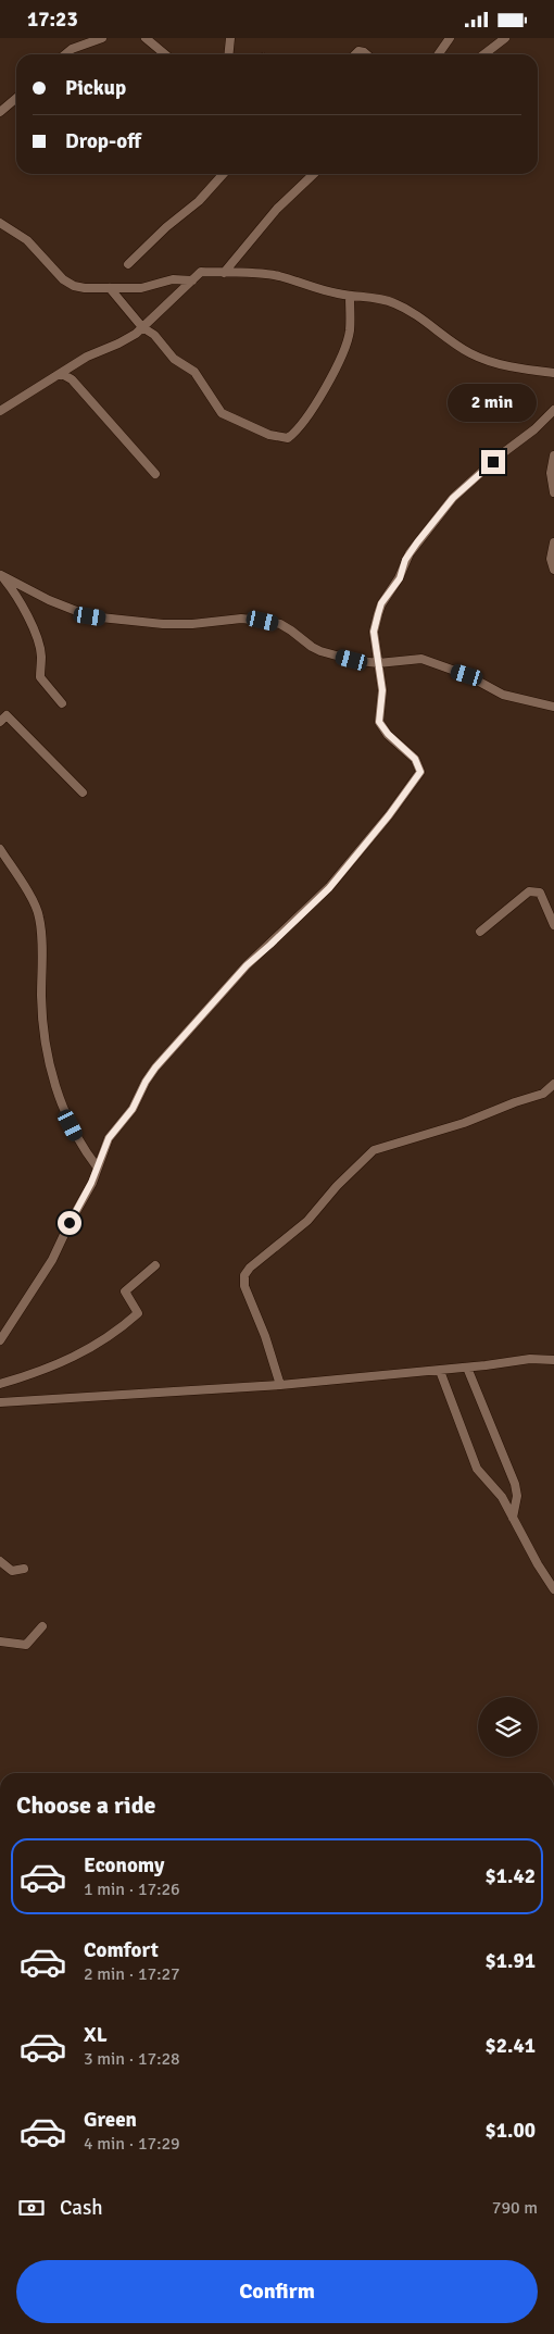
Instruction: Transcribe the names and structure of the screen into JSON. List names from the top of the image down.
{
  "page": {
    "status": "17:23",
    "banner": ["Pickup", "Drop-off"],
    "bubble": "2 min",
    "heading": "Choose a ride",
    "list": [
      {
        "name": "Economy",
        "note": "1 min · 17:26",
        "value": "$1.42"
      },
      {
        "name": "Comfort",
        "note": "2 min · 17:27",
        "value": "$1.91"
      },
      {
        "name": "XL",
        "note": "3 min · 17:28",
        "value": "$2.41"
      },
      {
        "name": "Green",
        "note": "4 min · 17:29",
        "value": "$1.00"
      }
    ],
    "pay": ["Cash", "790 m"],
    "buttons": "Confirm"
  }
}
